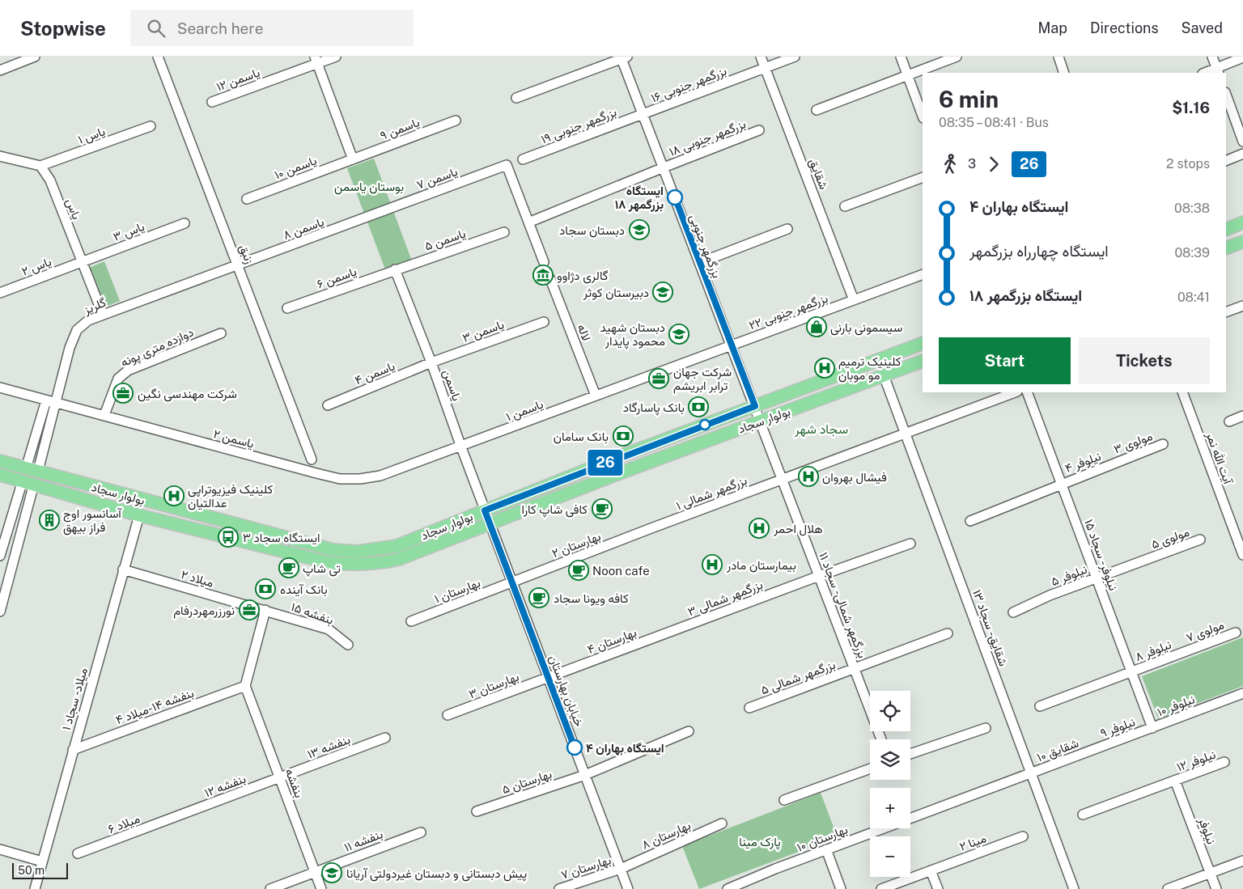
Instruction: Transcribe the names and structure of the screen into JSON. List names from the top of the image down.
{
  "streets": {
    "main road": ["بولوار سجاد"],
    "street": [
      "یاسمن ۱۲",
      "بزرگمهر جنوبی ۱۶",
      "بزرگمهر جنوبی ۱۹",
      "یاسمن ۹",
      "یاس ۱",
      "بزرگمهر جنوبی ۱۸",
      "یاسمن ۱۰",
      "شقایق",
      "یاسمن ۷",
      "یاس",
      "یاسمن ۸",
      "یاس ۳",
      "یاسمن ۵",
      "بزرگمهر جنوبی",
      "زنبق",
      "یاس ۲",
      "یاسمن ۶",
      "گلریز",
      "بزرگمهر جنوبی ۲۲",
      "یاسمن ۳",
      "لاله",
      "دوازده متری پونه",
      "یاسمن ۴",
      "یاسمن",
      "یاسمن ۱",
      "یاسمن ۲",
      "مولوی ۳",
      "آیت الله نمر",
      "نیلوفر ۴",
      "بزرگمهر شمالی ۱",
      "مولوی ۵",
      "بهارستان ۲",
      "نیلوفر - سجاد ۱۵",
      "نیلوفر ۵",
      "میلاد ۲",
      "بهارستان ۱",
      "بزرگمهر شمالی ۳",
      "بزرگمهر شمالی - سجاد ۱۱",
      "بنفشه ۱۵",
      "شقایق - سجاد ۱۳",
      "مولوی ۷",
      "بهارستان ۴",
      "نیلوفر ۸",
      "بزرگمهر شمالی ۵",
      "بهارستان ۳",
      "خیابان بهارستان",
      "میلاد - سجاد ۱",
      "نیلوفر ۱۰",
      "بنفشه ۱۴-میلاد ۴",
      "نیلوفر ۹",
      "بنفشه ۱۳",
      "شقایق ۱۰",
      "نیلوفر ۱۲",
      "بهارستان ۵",
      "بنفشه",
      "بنفشه ۱۲",
      "میلاد ۶",
      "نیلوفر",
      "بهارستان ۸",
      "بهارستان ۱۰",
      "بنفشه ۱۱",
      "مینا ۲",
      "بهارستان ۷"
    ]
  },
  "crossings": [
    ["بزرگمهر جنوبی ۱۶", "بزرگمهر جنوبی ۱۹"],
    ["بزرگمهر جنوبی ۱۶", "شقایق"],
    ["بزرگمهر جنوبی ۱۶", "بزرگمهر جنوبی"],
    ["بزرگمهر جنوبی ۱۹", "بزرگمهر جنوبی"],
    ["یاسمن ۹", "یاسمن ۱۰"],
    ["یاس ۱", "یاس"],
    ["بزرگمهر جنوبی ۱۸", "یاسمن ۷"],
    ["بزرگمهر جنوبی ۱۸", "بزرگمهر جنوبی"],
    ["شقایق", "بزرگمهر جنوبی ۲۲"],
    ["یاسمن ۷", "یاسمن ۸"],
    ["یاس", "یاس ۳"],
    ["یاس", "یاس ۲"],
    ["یاس", "گلریز"],
    ["یاسمن ۸", "زنبق"],
    ["یاسمن ۸", "گلریز"],
    ["یاس ۳", "یاس ۲"],
    ["یاسمن ۵", "یاسمن ۶"],
    ["یاسمن ۵", "یاسمن"],
    ["بزرگمهر جنوبی", "بزرگمهر جنوبی ۲۲"],
    ["بزرگمهر جنوبی", "بولوار سجاد"],
    ["بزرگمهر جنوبی", "بزرگمهر شمالی - سجاد ۱۱"],
    ["زنبق", "گلریز"],
    ["یاسمن ۶", "یاسمن"],
    ["گلریز", "بولوار سجاد"],
    ["گلریز", "یاسمن ۲"],
    ["بزرگمهر جنوبی ۲۲", "لاله"],
    ["بزرگمهر جنوبی ۲۲", "یاسمن ۱"],
    ["یاسمن ۳", "یاسمن ۴"],
    ["یاسمن ۳", "یاسمن"],
    ["لاله", "یاسمن ۱"],
    ["دوازده متری پونه", "یاسمن ۲"],
    ["یاسمن ۴", "یاسمن"],
    ["یاسمن", "یاسمن ۱"],
    ["یاسمن", "بولوار سجاد"],
    ["یاسمن", "یاسمن ۲"],
    ["یاسمن", "خیابان بهارستان"],
    ["یاسمن ۱", "یاسمن ۲"],
    ["بولوار سجاد", "بزرگمهر شمالی - سجاد ۱۱"],
    ["بولوار سجاد", "شقایق - سجاد ۱۳"],
    ["بولوار سجاد", "خیابان بهارستان"],
    ["بولوار سجاد", "میلاد - سجاد ۱"],
    ["مولوی ۳", "نیلوفر ۴"],
    ["نیلوفر ۴", "نیلوفر - سجاد ۱۵"],
    ["بزرگمهر شمالی ۱", "بهارستان ۲"],
    ["بزرگمهر شمالی ۱", "بزرگمهر شمالی - سجاد ۱۱"],
    ["بزرگمهر شمالی ۱", "شقایق - سجاد ۱۳"],
    ["مولوی ۵", "نیلوفر - سجاد ۱۵"],
    ["مولوی ۵", "نیلوفر ۵"],
    ["بهارستان ۲", "بهارستان ۱"],
    ["بهارستان ۲", "خیابان بهارستان"],
    ["نیلوفر - سجاد ۱۵", "نیلوفر ۵"],
    ["نیلوفر - سجاد ۱۵", "نیلوفر ۸"],
    ["نیلوفر - سجاد ۱۵", "نیلوفر ۱۰"],
    ["نیلوفر - سجاد ۱۵", "نیلوفر ۹"],
    ["میلاد ۲", "بنفشه ۱۵"],
    ["میلاد ۲", "میلاد - سجاد ۱"],
    ["بهارستان ۱", "خیابان بهارستان"],
    ["بزرگمهر شمالی ۳", "بزرگمهر شمالی - سجاد ۱۱"],
    ["بزرگمهر شمالی ۳", "بهارستان ۴"],
    ["بزرگمهر شمالی - سجاد ۱۱", "بزرگمهر شمالی ۵"],
    ["شقایق - سجاد ۱۳", "شقایق ۱۰"],
    ["شقایق - سجاد ۱۳", "بهارستان ۱۰"],
    ["مولوی ۷", "نیلوفر ۸"],
    ["بهارستان ۴", "بهارستان ۳"],
    ["بهارستان ۴", "خیابان بهارستان"],
    ["بهارستان ۳", "خیابان بهارستان"],
    ["خیابان بهارستان", "بهارستان ۵"],
    ["خیابان بهارستان", "بهارستان ۸"],
    ["خیابان بهارستان", "بهارستان ۷"],
    ["میلاد - سجاد ۱", "بنفشه ۱۴-میلاد ۴"],
    ["نیلوفر ۱۰", "نیلوفر ۹"],
    ["بنفشه ۱۴-میلاد ۴", "بنفشه"],
    ["نیلوفر ۹", "شقایق ۱۰"],
    ["بنفشه ۱۳", "بنفشه"],
    ["بنفشه ۱۳", "بنفشه ۱۲"],
    ["شقایق ۱۰", "بهارستان ۱۰"],
    ["نیلوفر ۱۲", "نیلوفر"],
    ["بنفشه", "بنفشه ۱۲"],
    ["بنفشه", "بنفشه ۱۱"],
    ["بنفشه ۱۲", "میلاد ۶"],
    ["بهارستان ۸", "بهارستان ۷"]
  ],
  "districts": ["سجاد شهر"],
  "parks": ["بوستان یاسمن", "پارک مینا"],
  "places": {
    "other": ["ایستگاه بزرگمهر ۱۸", "ایستگاه بهاران ۴"],
    "school or university": [
      "دبستان سجاد",
      "دبیرستان کوثر",
      "دبستان شهید محمود پایدار",
      "پیش دبستانی و دبستان غیردولتی آریانا"
    ],
    "museum": ["گالری دژاوو"],
    "shop": ["سیسمونی بارنی"],
    "hospital": [
      "کلینیک ترمیم مو موبان",
      "فیشال بهروان",
      "کلینیک فیزیوتراپی عدالتیان",
      "هلال احمر",
      "بیمارستان مادر"
    ],
    "office": ["شرکت جهان ترابر ابریشم", "شرکت مهندسی نگین", "نورزرمهردرفام"],
    "bank": ["بانک پاسارگاد", "بانک سامان", "بانک آینده"],
    "cafe": [
      "کافی شاپ کارا",
      "تی شاپ",
      "Noon cafe",
      "کافه ویونا سجاد"
    ],
    "building": ["آسانسور اوج فراز بیهق"],
    "bus stop": ["ایستگاه سجاد ۳"]
  },
  "lines": ["bus line 26"],
  "scale_bar": "50 m",
  "page": {
    "header": "Stopwise",
    "search": "Search here",
    "nav": ["Map", "Directions", "Saved"],
    "on_map": "26",
    "heading": ["6 min", "08:35 – 08:41 · Bus", "$1.16"],
    "legs": ["3", "26", "2 stops"],
    "list": [
      {
        "name": "ایستگاه بهاران ۴",
        "value": "08:38"
      },
      {
        "name": "ایستگاه چهارراه بزرگمهر",
        "value": "08:39"
      },
      {
        "name": "ایستگاه بزرگمهر ۱۸",
        "value": "08:41"
      }
    ],
    "buttons": ["Start", "Tickets"],
    "map_buttons": ["+", "−"],
    "scale": "50 m"
  }
}
